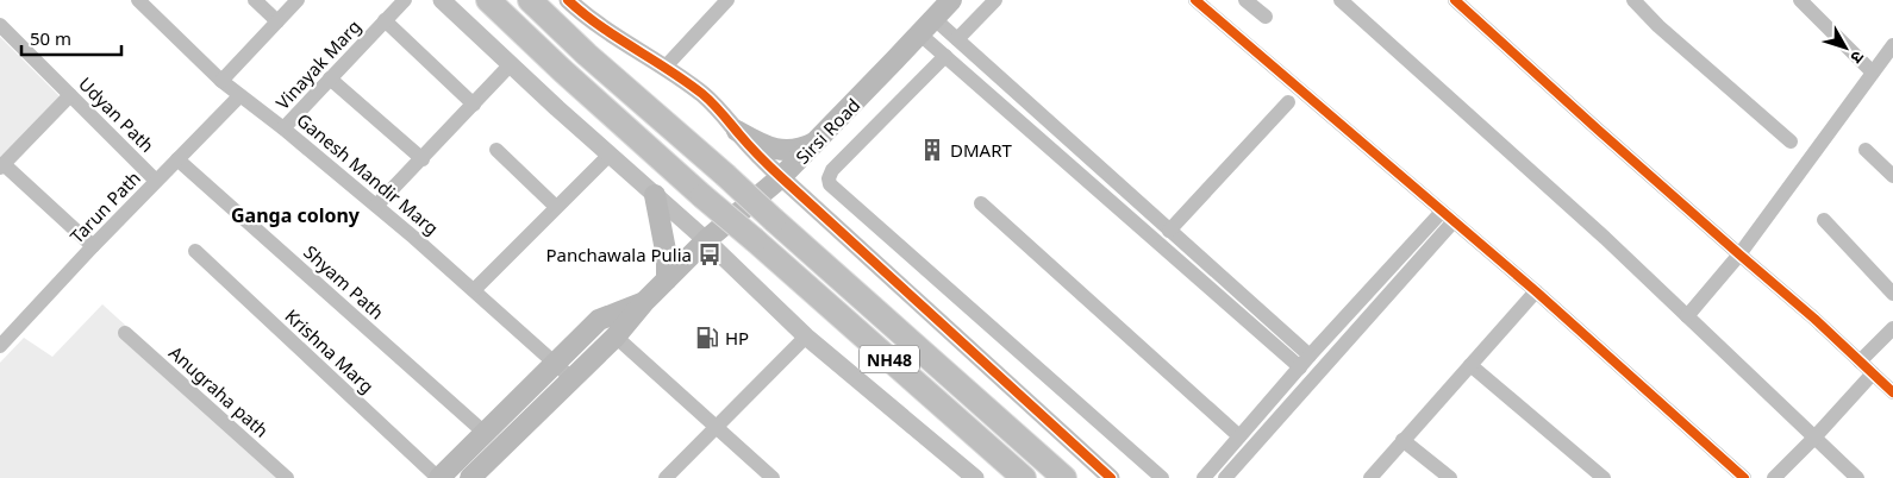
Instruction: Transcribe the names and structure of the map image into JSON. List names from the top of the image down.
{
  "streets": {
    "highway": ["NH48"],
    "main road": ["Sirsi Road"],
    "street": [
      "Vinayak Marg",
      "Udyan Path",
      "Ganesh Mandir Marg",
      "Tarun Path",
      "Shyam Path",
      "Krishna Marg",
      "Anugraha path"
    ]
  },
  "crossings": [
    ["Vinayak Marg", "Ganesh Mandir Marg"],
    ["Udyan Path", "Tarun Path"],
    ["Sirsi Road", "Ganesh Mandir Marg"],
    ["Sirsi Road", "Shyam Path"],
    ["Sirsi Road", "Krishna Marg"],
    ["Ganesh Mandir Marg", "Tarun Path"],
    ["Tarun Path", "Shyam Path"]
  ],
  "districts": ["Ganga colony"],
  "places": {
    "building": ["DMART"],
    "bus stop": ["Panchawala Pulia"],
    "fuel station": ["HP"]
  },
  "scale_bar": "50 m",
  "north": "bottom right"
}
